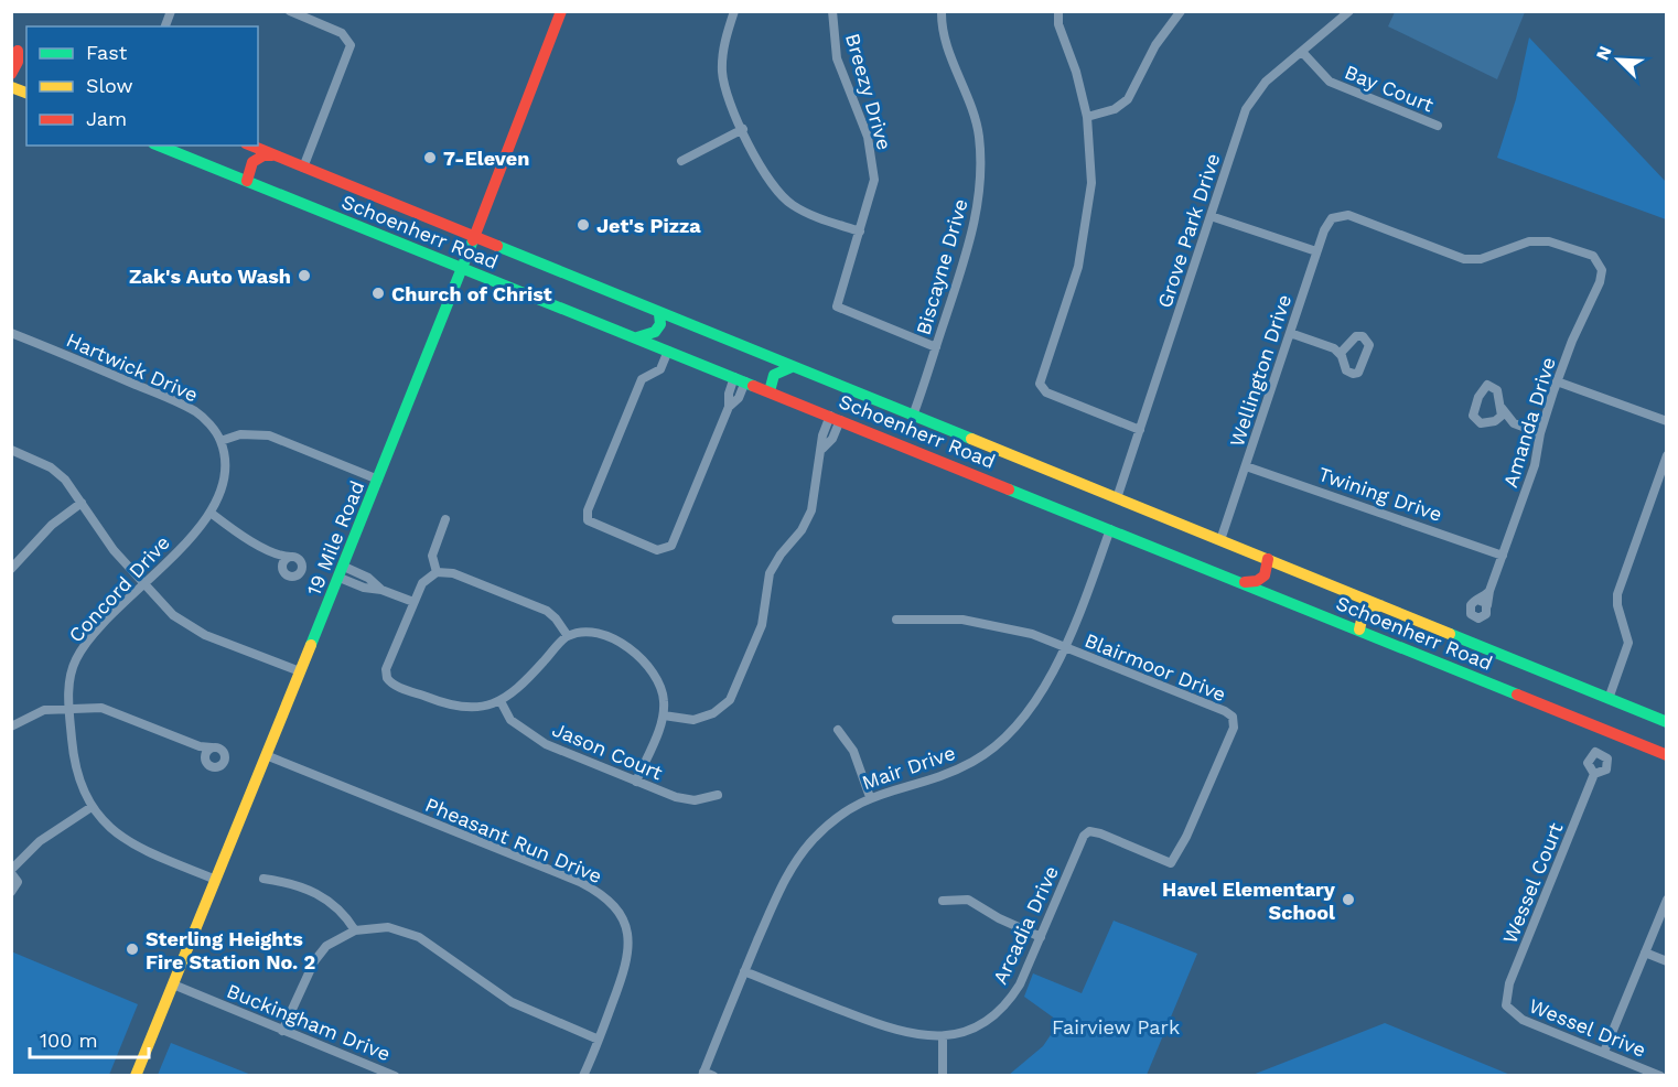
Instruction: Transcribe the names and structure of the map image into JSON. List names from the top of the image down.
{
  "streets": {
    "main road": ["Schoenherr Road", "19 Mile Road"],
    "street": [
      "Bay Court",
      "Breezy Drive",
      "Grove Park Drive",
      "Biscayne Drive",
      "Hartwick Drive",
      "Wellington Drive",
      "Amanda Drive",
      "Twining Drive",
      "Concord Drive",
      "Blairmoor Drive",
      "Jason Court",
      "Mair Drive",
      "Pheasant Run Drive",
      "Wessel Court",
      "Arcadia Drive",
      "Buckingham Drive",
      "Wessel Drive"
    ]
  },
  "crossings": [
    ["Bay Court", "Grove Park Drive"],
    ["Breezy Drive", "Biscayne Drive"],
    ["Grove Park Drive", "Schoenherr Road"],
    ["Schoenherr Road", "Biscayne Drive"],
    ["Schoenherr Road", "Wellington Drive"],
    ["Schoenherr Road", "19 Mile Road"],
    ["Schoenherr Road", "Mair Drive"],
    ["Hartwick Drive", "Concord Drive"],
    ["Wellington Drive", "Amanda Drive"],
    ["Wellington Drive", "Twining Drive"],
    ["Amanda Drive", "Twining Drive"],
    ["19 Mile Road", "Pheasant Run Drive"],
    ["19 Mile Road", "Buckingham Drive"],
    ["Blairmoor Drive", "Mair Drive"],
    ["Blairmoor Drive", "Arcadia Drive"],
    ["Mair Drive", "Arcadia Drive"],
    ["Wessel Court", "Wessel Drive"]
  ],
  "parks": ["Fairview Park"],
  "places": [
    "7-Eleven",
    "Jet's Pizza",
    "Zak's Auto Wash",
    "Church of Christ",
    "Havel Elementary School",
    "Sterling Heights Fire Station No. 2"
  ],
  "legend": ["Fast", "Slow", "Jam"],
  "scale_bar": "100 m",
  "north": "top left"
}
